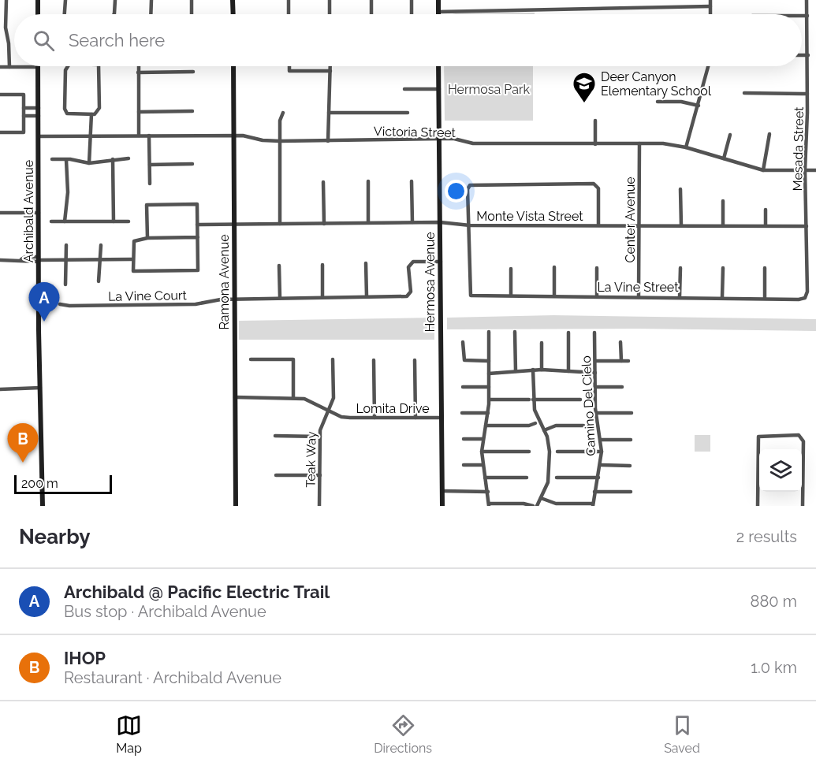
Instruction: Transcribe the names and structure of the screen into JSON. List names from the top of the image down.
{
  "streets": {
    "street": [
      "Victoria Street",
      "Mesada Street",
      "Archibald Avenue",
      "Monte Vista Street",
      "Center Avenue",
      "Ramona Avenue",
      "Hermosa Avenue",
      "La Vine Street",
      "La Vine Court",
      "Camino Del Cielo",
      "Lomita Drive",
      "Teak Way"
    ]
  },
  "crossings": [
    ["Victoria Street", "Mesada Street"],
    ["Victoria Street", "Archibald Avenue"],
    ["Victoria Street", "Center Avenue"],
    ["Victoria Street", "Ramona Avenue"],
    ["Victoria Street", "Hermosa Avenue"],
    ["Mesada Street", "Monte Vista Street"],
    ["Mesada Street", "La Vine Street"],
    ["Monte Vista Street", "Center Avenue"],
    ["Monte Vista Street", "Ramona Avenue"],
    ["Monte Vista Street", "Hermosa Avenue"],
    ["Monte Vista Street", "La Vine Street"],
    ["Center Avenue", "La Vine Street"],
    ["Ramona Avenue", "La Vine Court"],
    ["Ramona Avenue", "Lomita Drive"],
    ["Hermosa Avenue", "Lomita Drive"],
    ["Lomita Drive", "Teak Way"]
  ],
  "parks": ["Hermosa Park"],
  "places": {
    "school or university": ["Deer Canyon Elementary School"]
  },
  "scale_bar": "200 m",
  "page": {
    "search": "Search here",
    "pins": ["A", "B"],
    "scale": "200 m",
    "heading": ["Nearby", "2 results"],
    "list": [
      {
        "mark": "A",
        "name": "Archibald @ Pacific Electric Trail",
        "note": "Bus stop · Archibald Avenue",
        "value": "880 m"
      },
      {
        "mark": "B",
        "name": "IHOP",
        "note": "Restaurant · Archibald Avenue",
        "value": "1.0 km"
      }
    ],
    "nav": ["Map", "Directions", "Saved"]
  }
}
